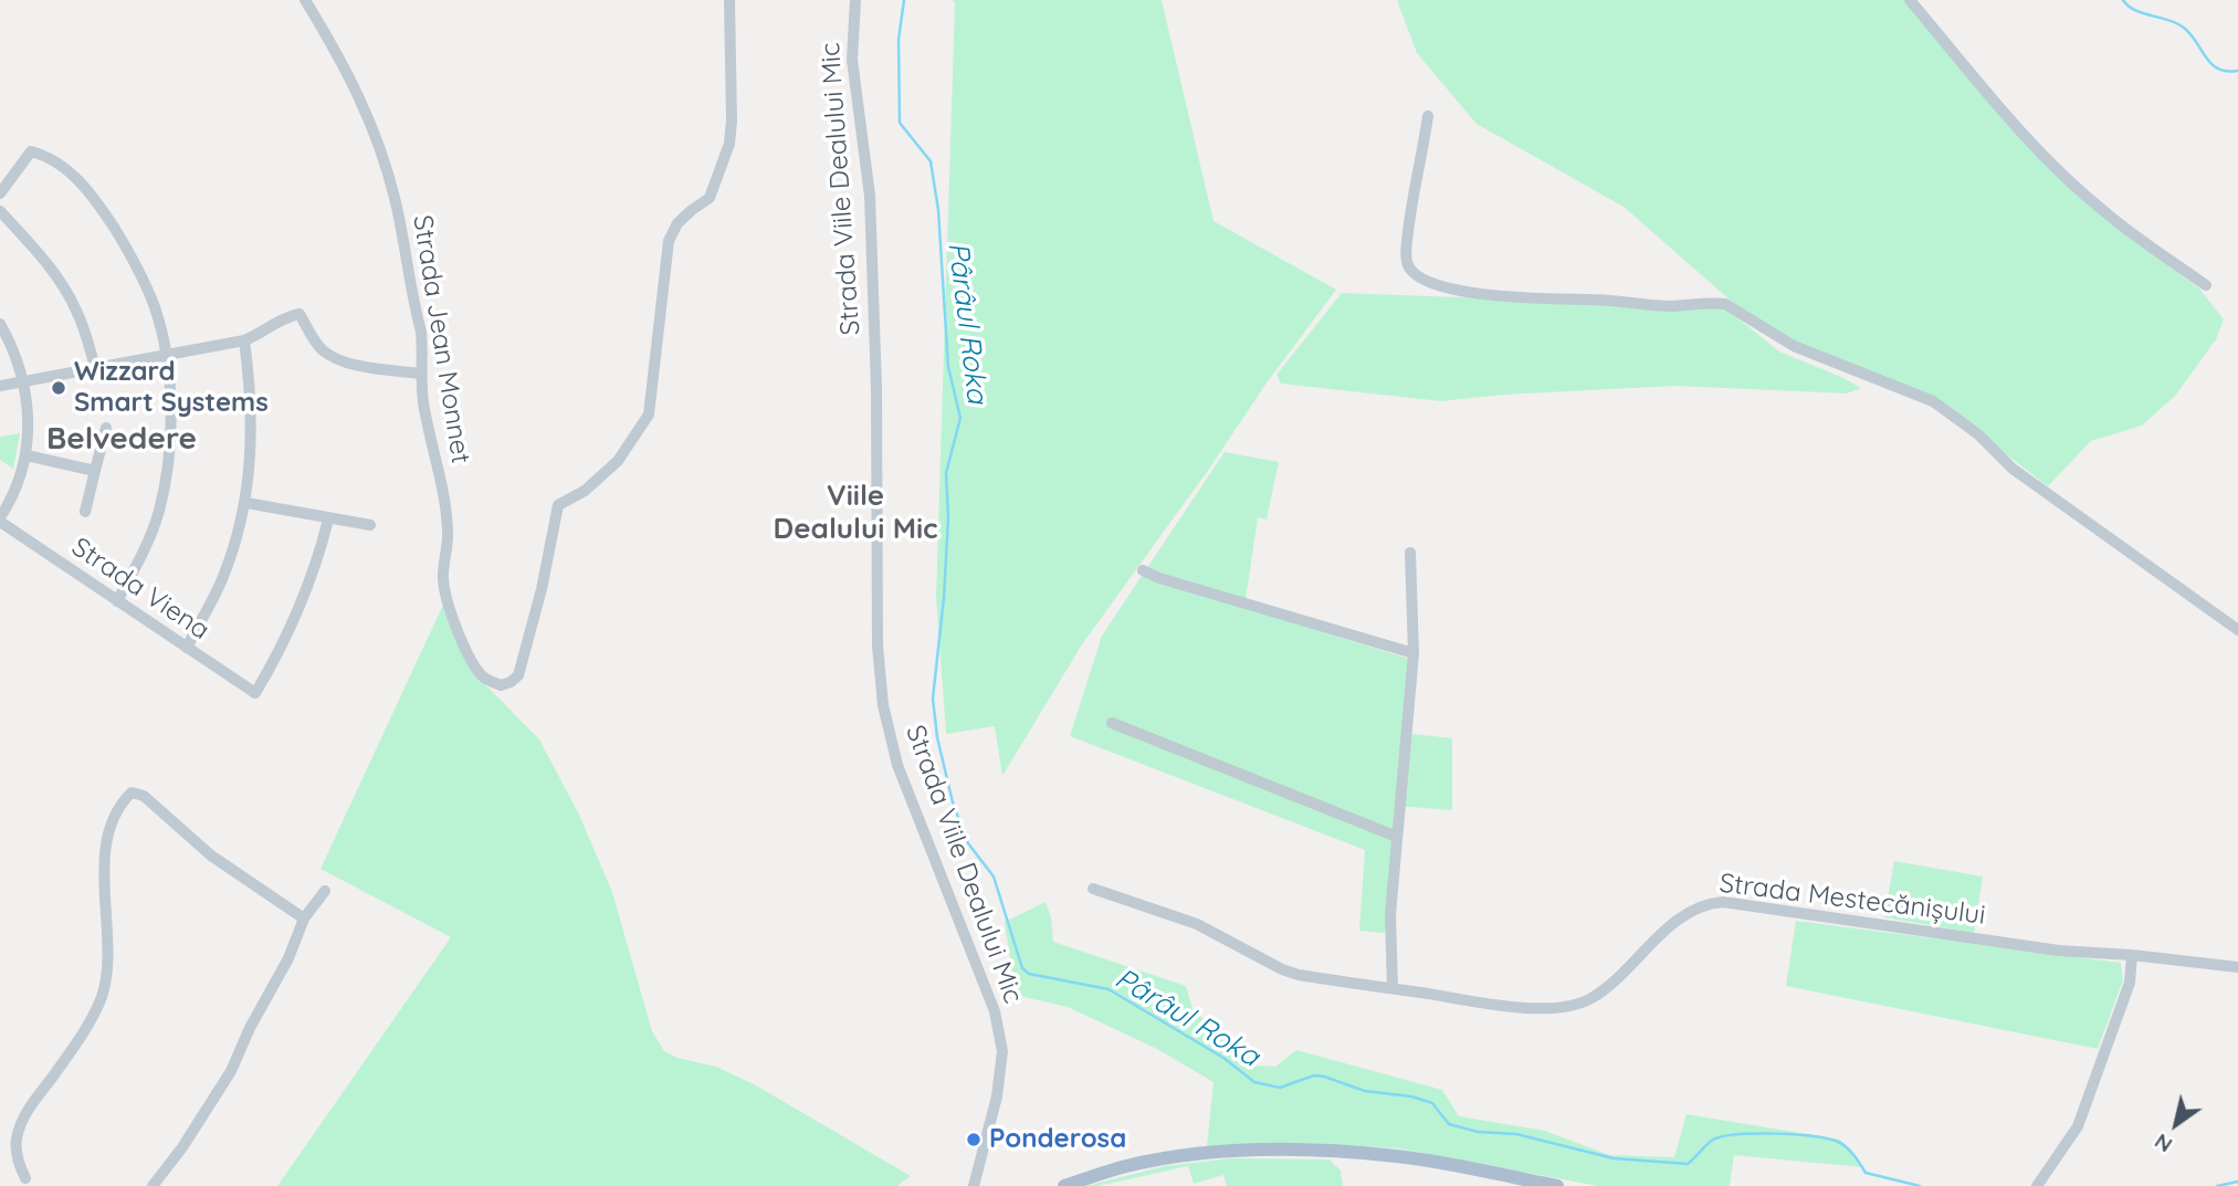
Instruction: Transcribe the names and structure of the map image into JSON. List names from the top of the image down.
{
  "streets": {
    "street": [
      "Strada Viile Dealului Mic",
      "Strada Jean Monnet",
      "Strada Viena",
      "Strada Mestecănișului"
    ]
  },
  "districts": ["Belvedere", "Viile Dealului Mic"],
  "water": ["Pârâul Roka"],
  "places": ["Wizzard Smart Systems", "Ponderosa"],
  "north": "bottom left"
}
